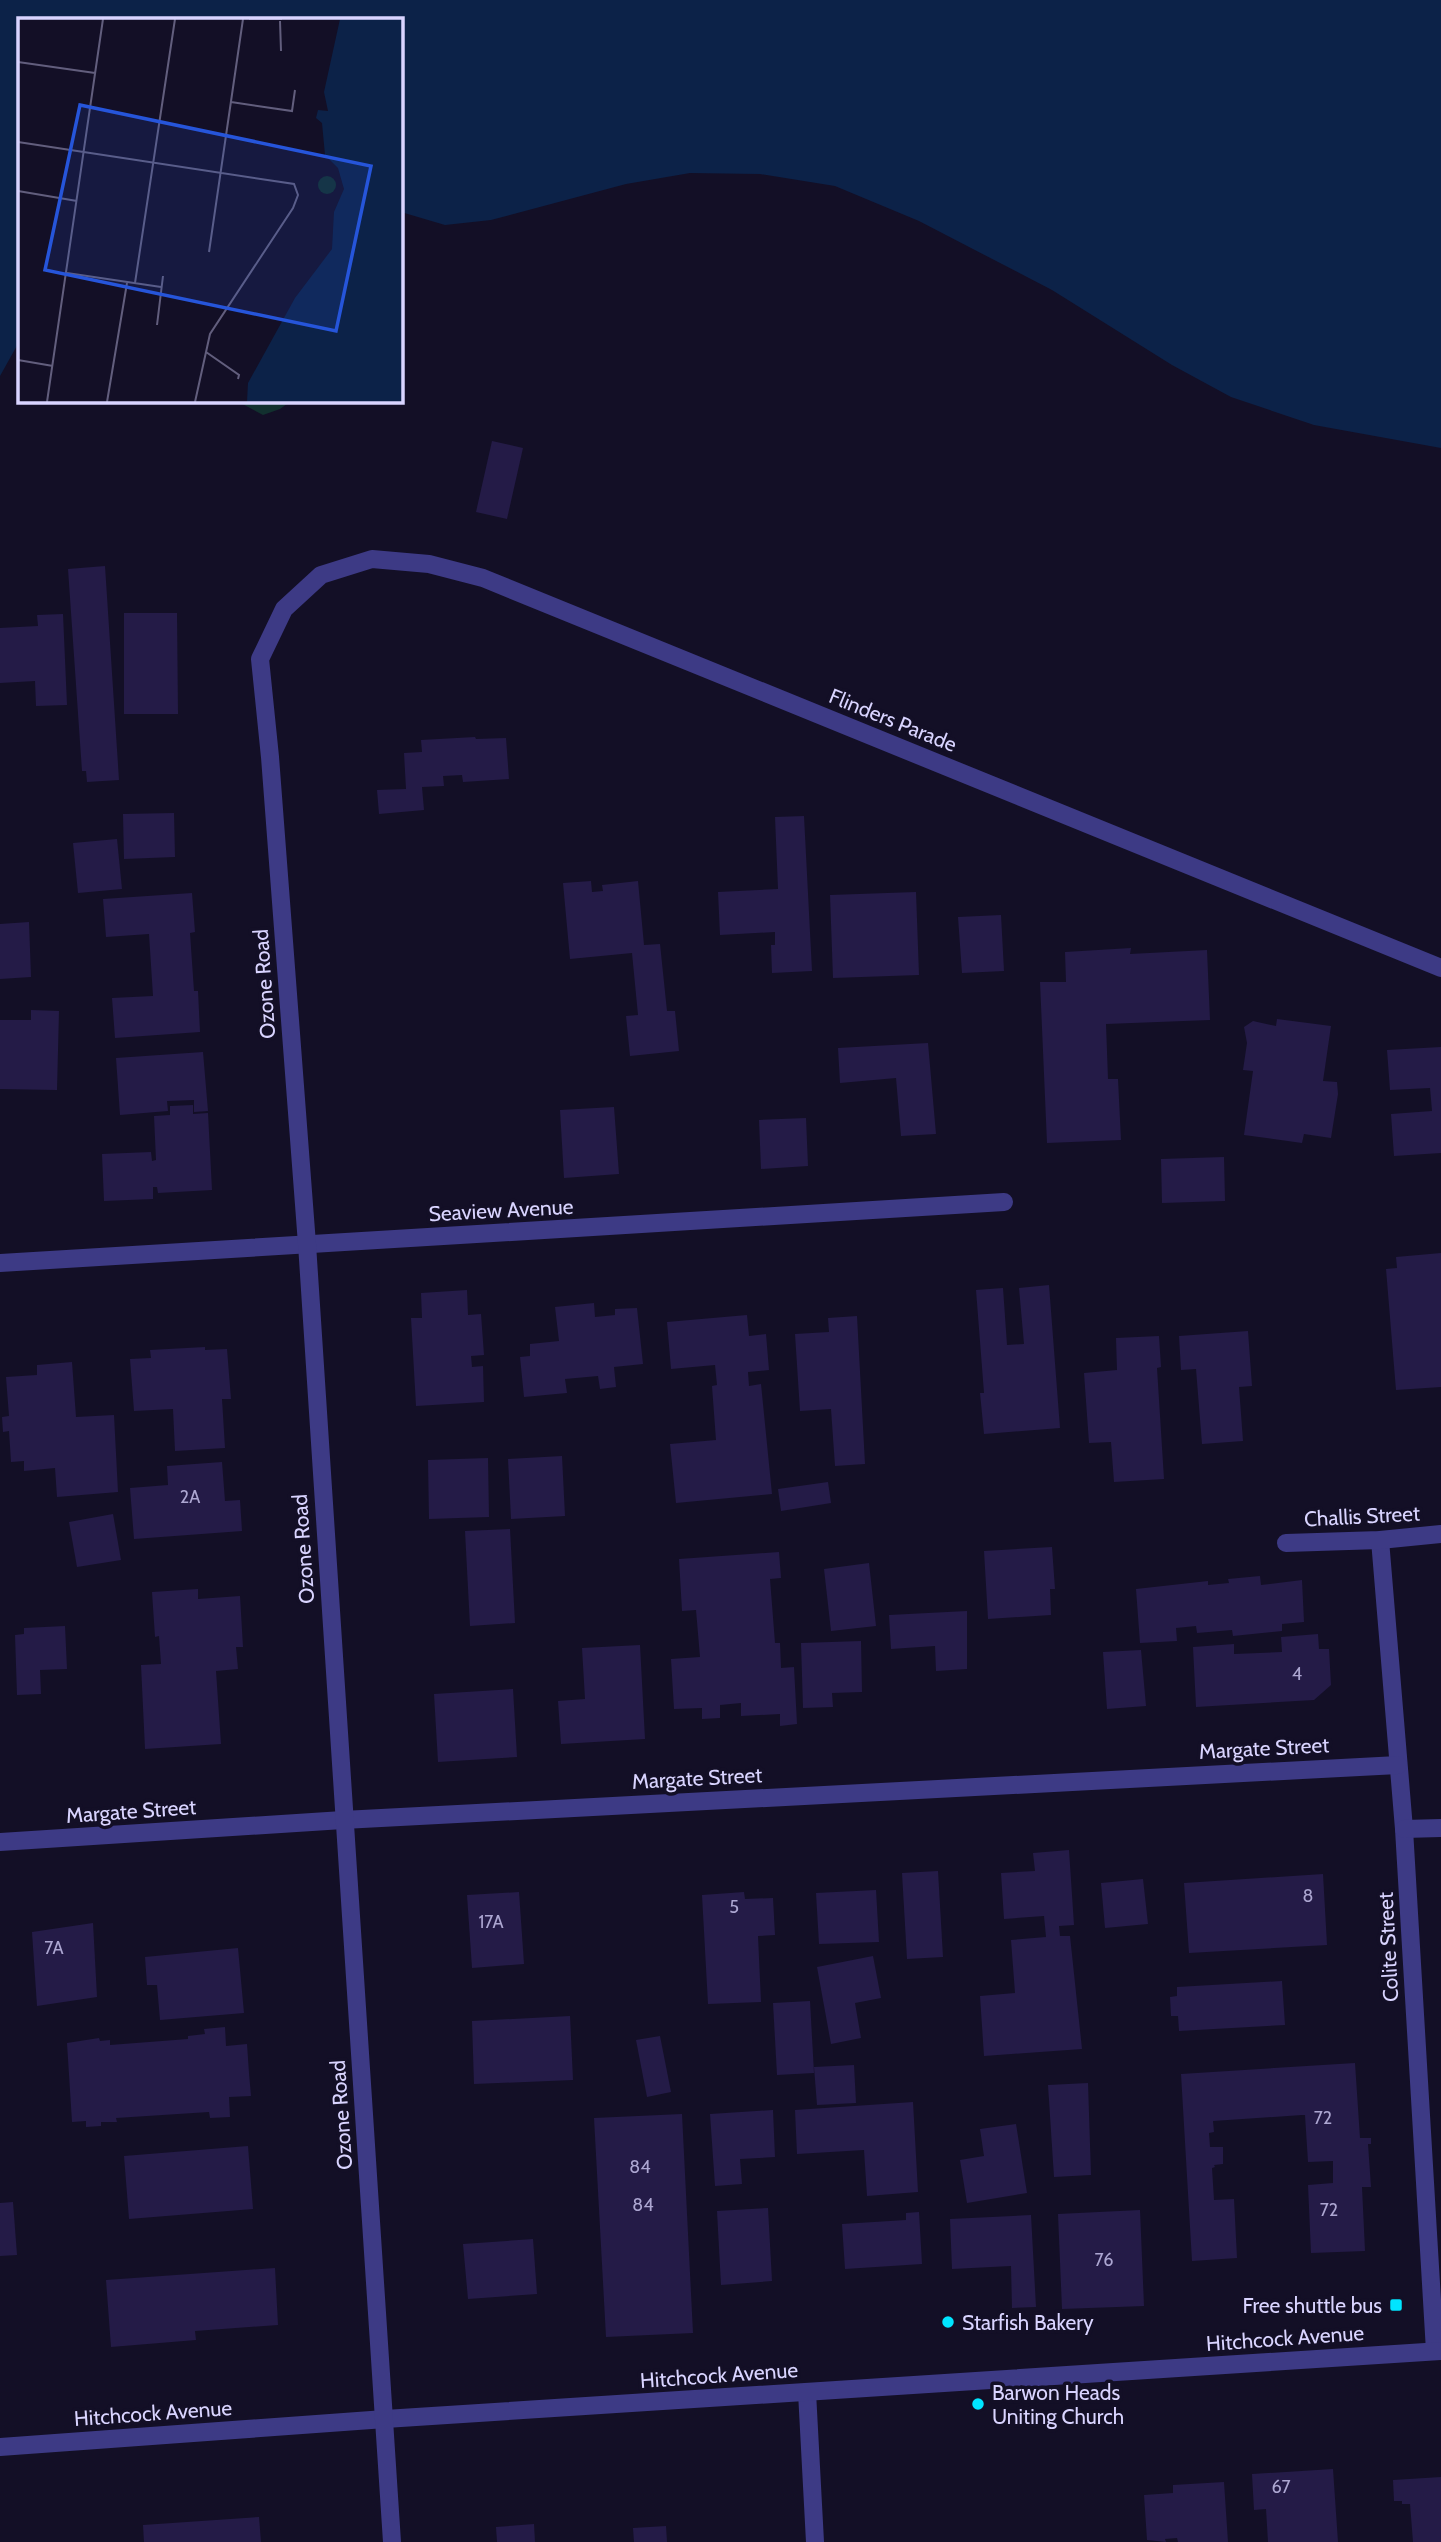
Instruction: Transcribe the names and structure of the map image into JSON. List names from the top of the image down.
{
  "streets": {
    "street": [
      "Flinders Parade",
      "Ozone Road",
      "Seaview Avenue",
      "Challis Street",
      "Margate Street",
      "Colite Street",
      "Hitchcock Avenue"
    ]
  },
  "crossings": [
    ["Flinders Parade", "Ozone Road"],
    ["Ozone Road", "Seaview Avenue"],
    ["Ozone Road", "Margate Street"],
    ["Ozone Road", "Hitchcock Avenue"],
    ["Challis Street", "Colite Street"],
    ["Margate Street", "Colite Street"],
    ["Colite Street", "Hitchcock Avenue"]
  ],
  "places": {
    "transit": ["Free shuttle bus"],
    "other": ["Starfish Bakery", "Barwon Heads Uniting Church"]
  },
  "house_numbers": [
    "2A",
    "4",
    "8",
    "5",
    "17A",
    "7A",
    "72",
    "84",
    "84",
    "72",
    "76",
    "67"
  ]
}
